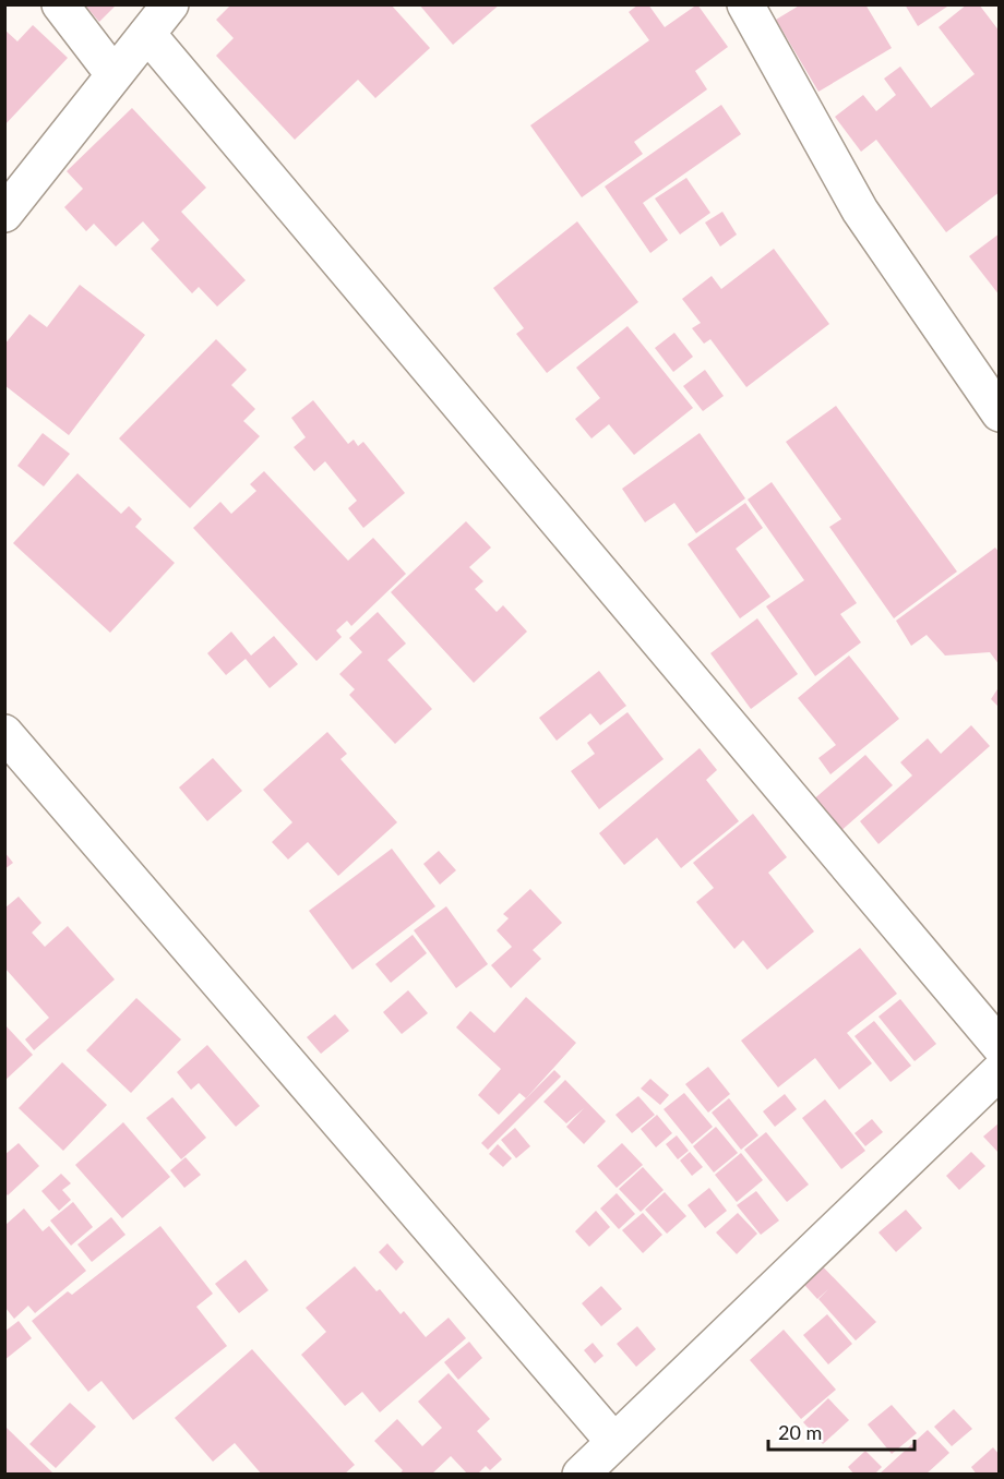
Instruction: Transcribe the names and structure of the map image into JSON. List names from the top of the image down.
{
  "scale_bar": "20 m"
}
